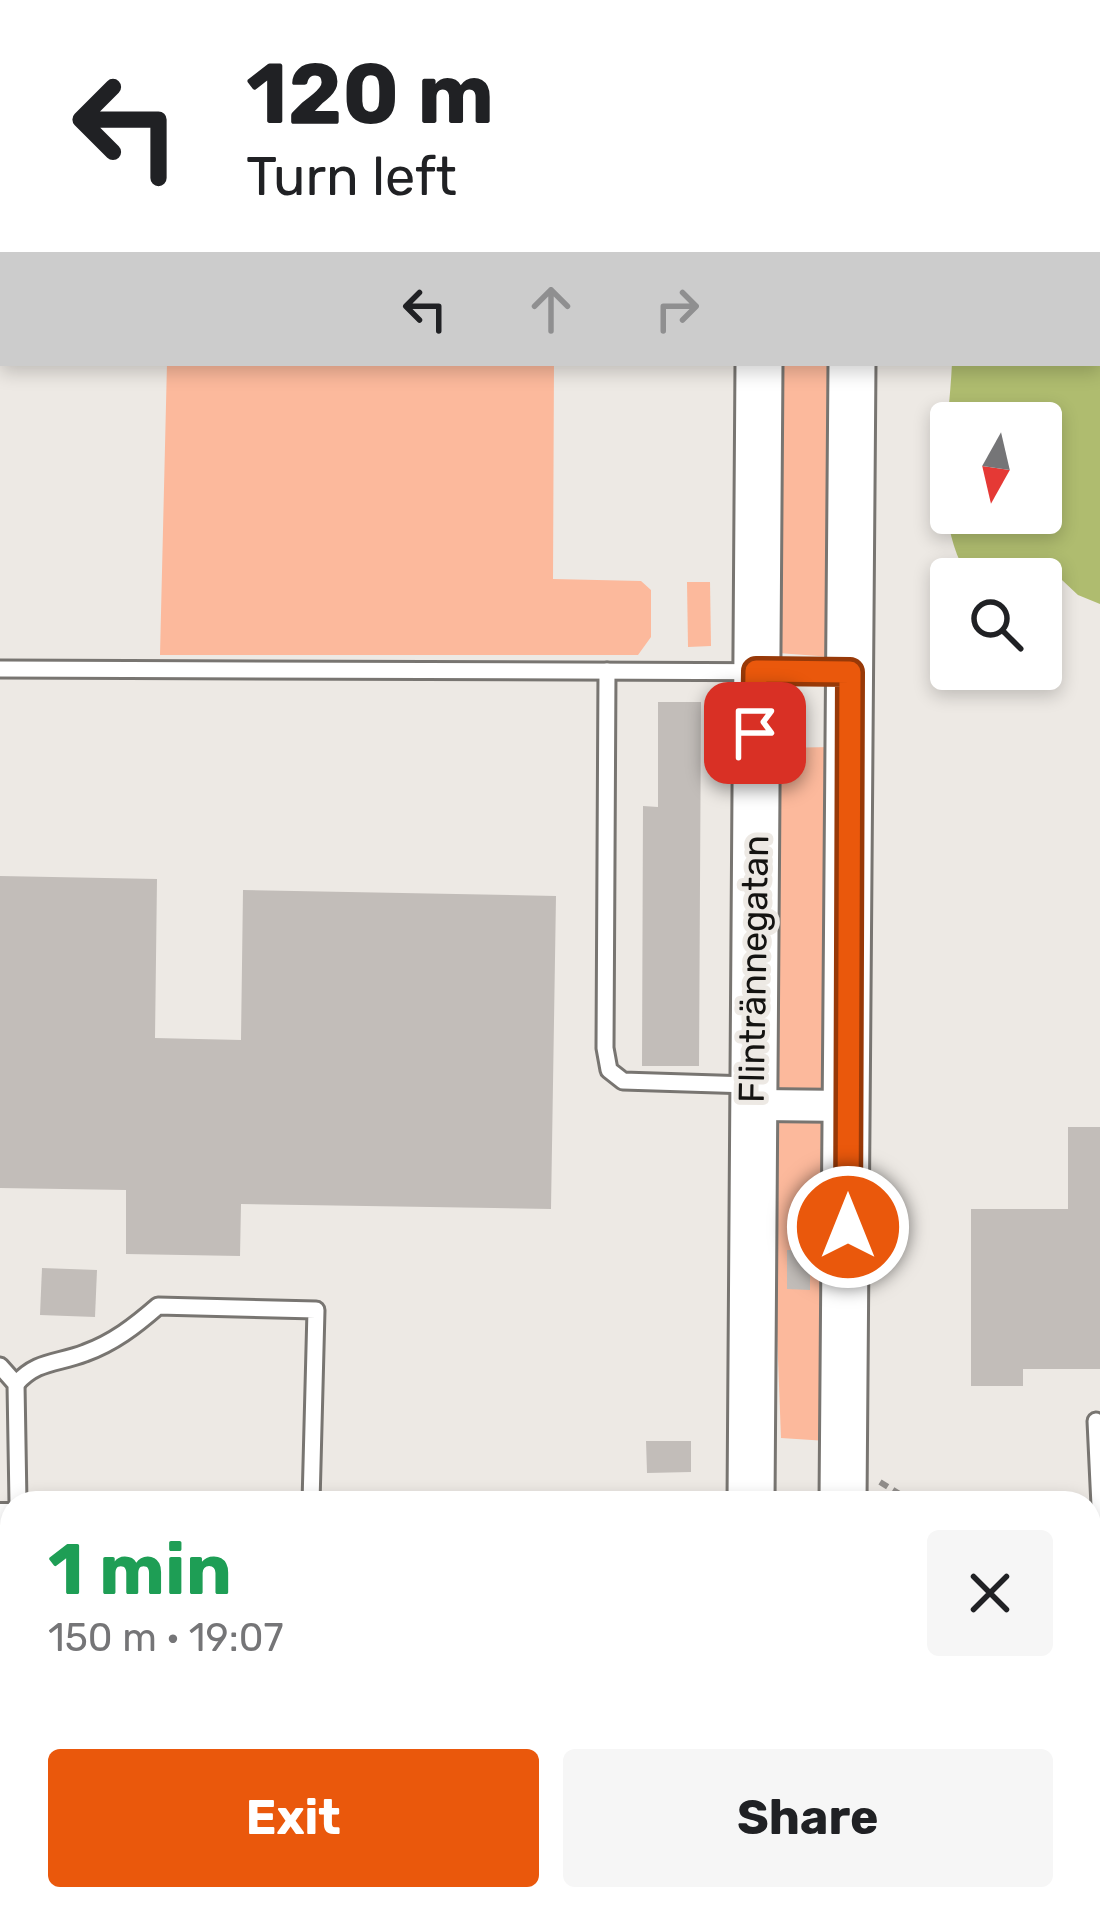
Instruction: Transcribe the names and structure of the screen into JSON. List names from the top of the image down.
{
  "streets": {
    "street": ["Flintrännegatan"]
  },
  "north": "bottom",
  "page": {
    "turn": ["120 m", "Turn left"],
    "heading": ["1 min", "150 m · 19:07"],
    "buttons": ["Exit", "Share"]
  }
}
